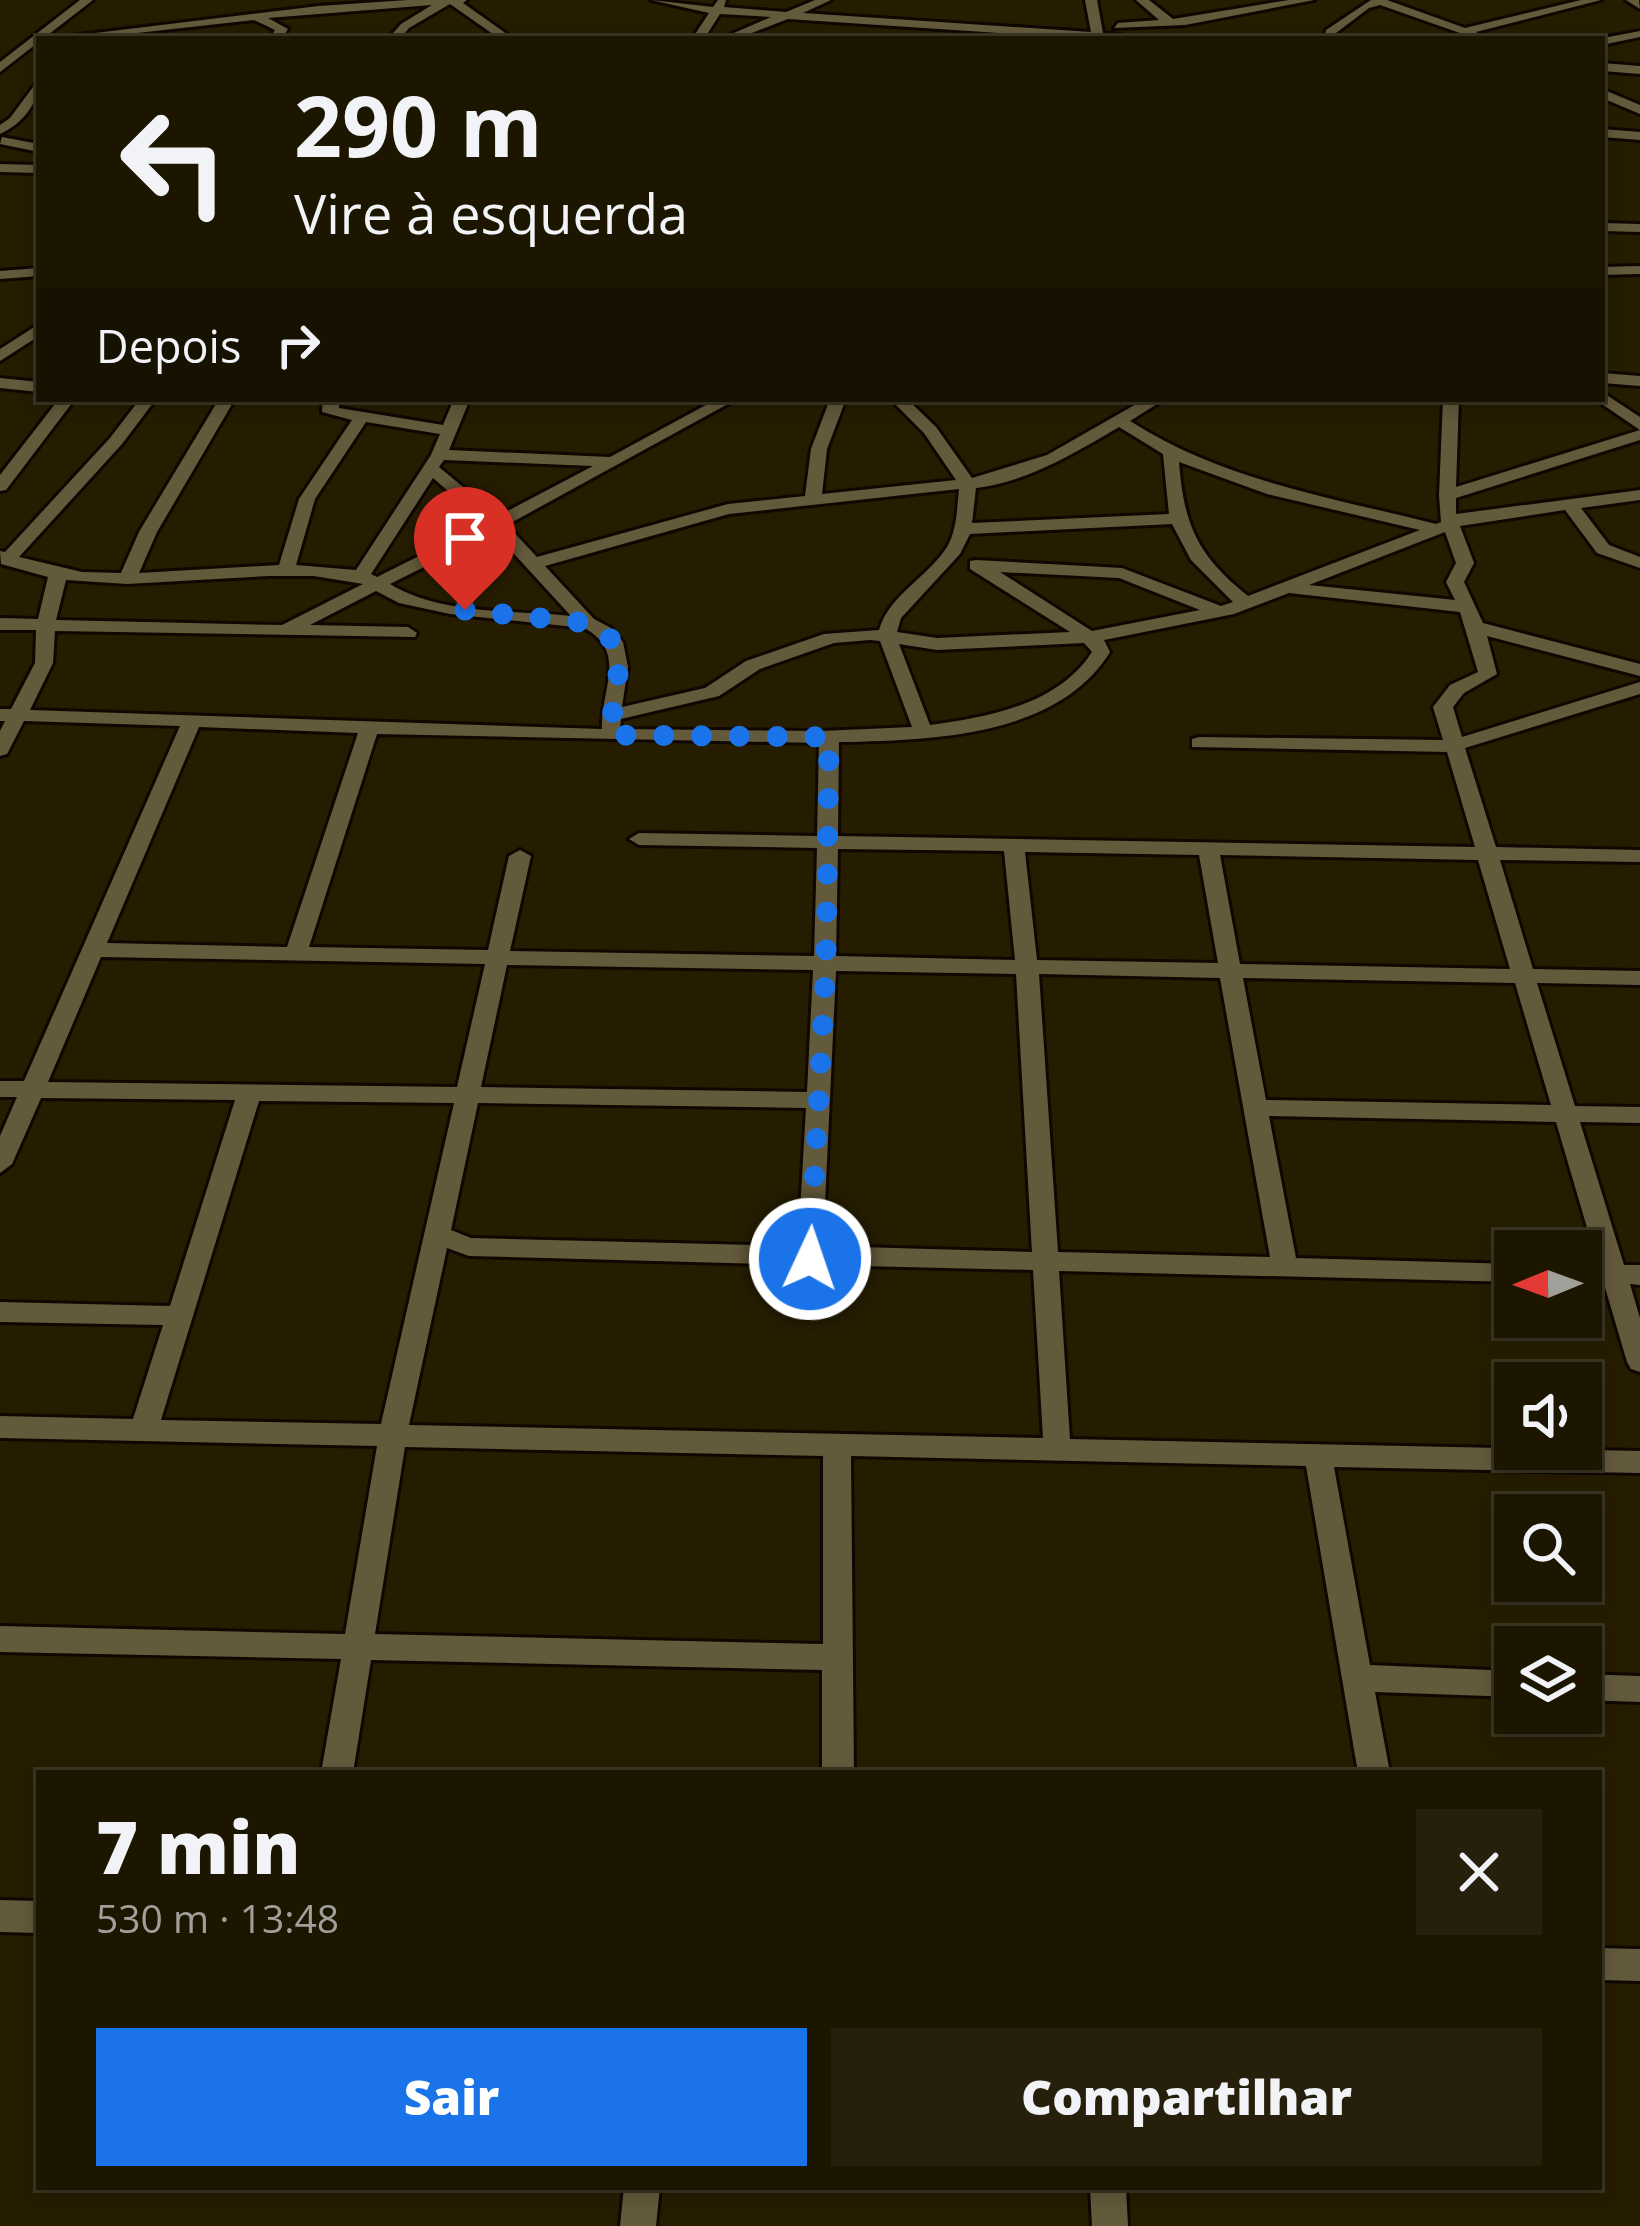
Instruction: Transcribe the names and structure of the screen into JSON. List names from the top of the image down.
{
  "north": "left",
  "page": {
    "turn": ["290 m", "Vire à esquerda"],
    "then": "Depois",
    "heading": ["7 min", "530 m · 13:48"],
    "buttons": ["Sair", "Compartilhar"]
  }
}
